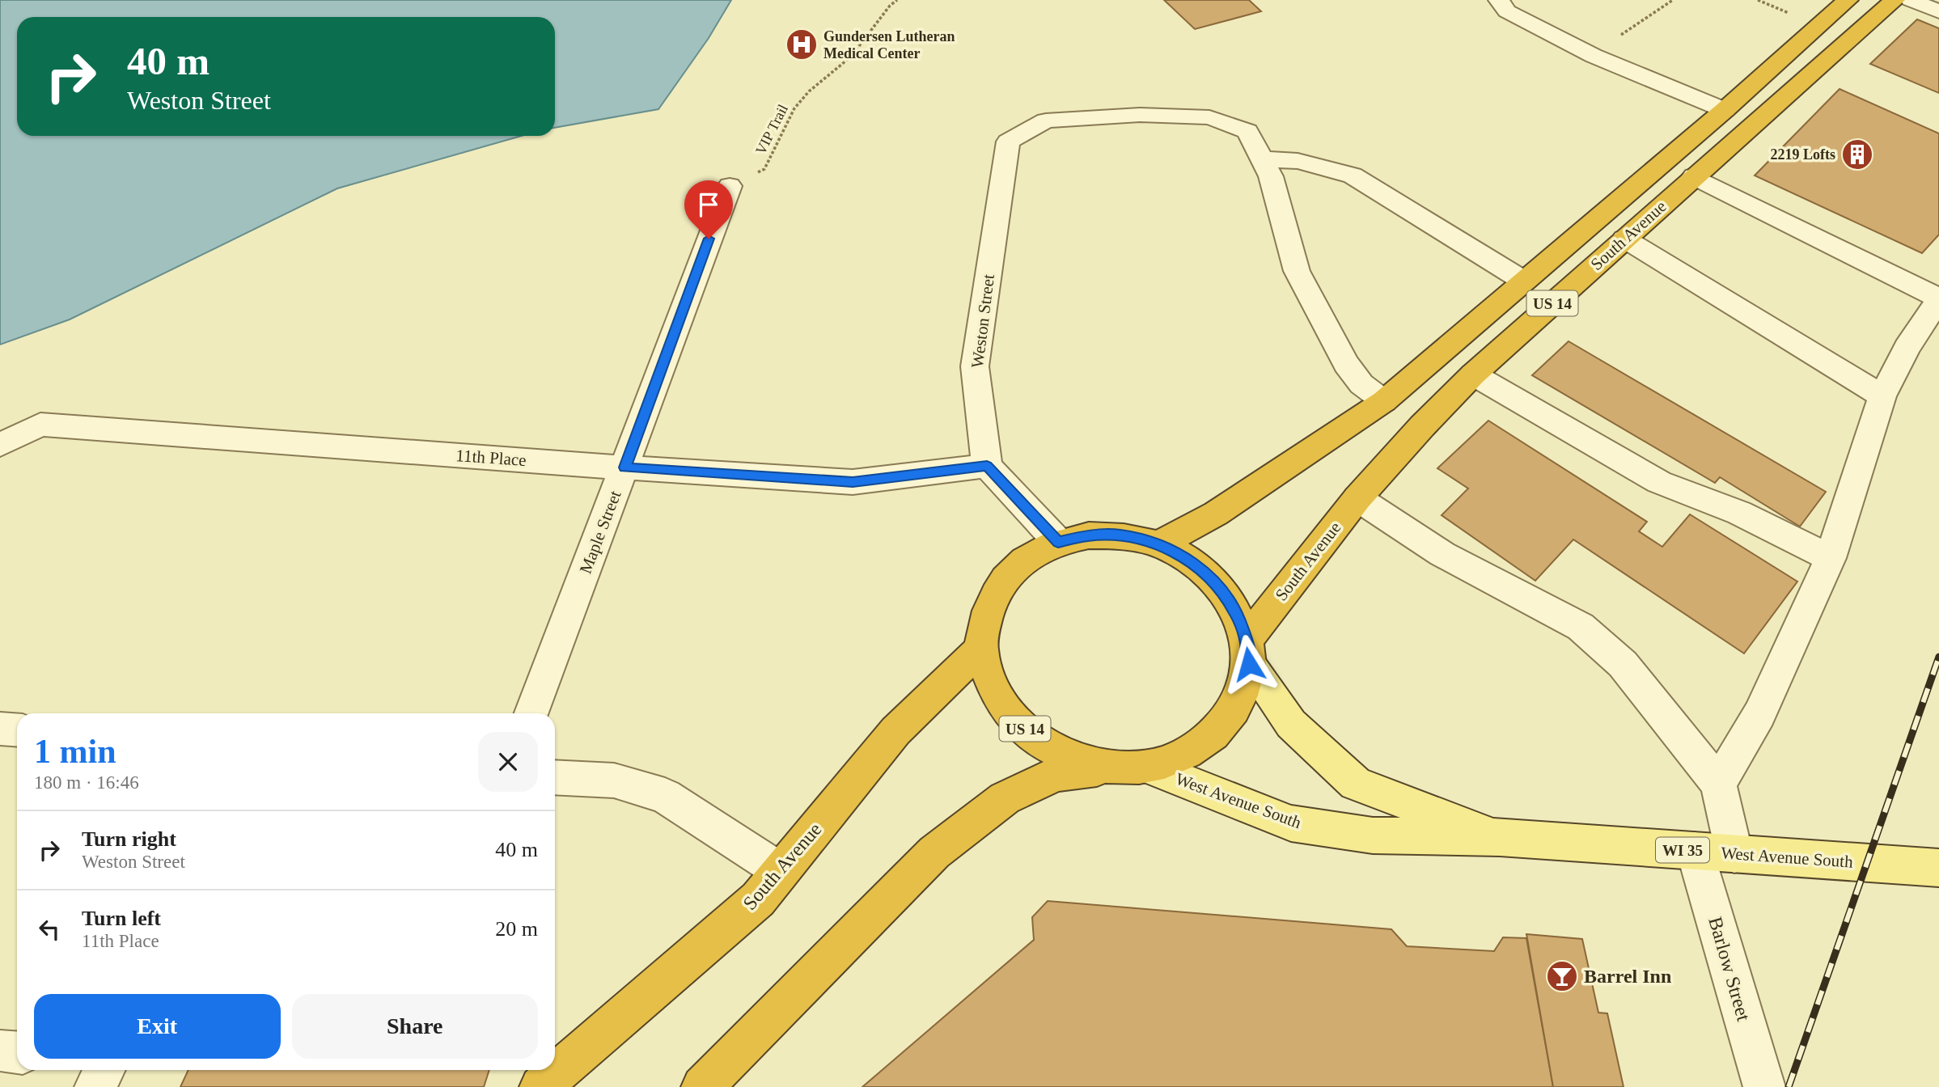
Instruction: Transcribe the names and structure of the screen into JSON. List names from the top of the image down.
{
  "streets": {
    "highway": ["South Avenue", "US 14"],
    "main road": ["West Avenue South", "WI 35"],
    "street": [
      "Weston Street",
      "11th Place",
      "Maple Street",
      "Barlow Street"
    ],
    "path": ["VIP Trail"]
  },
  "crossings": [
    ["VIP Trail", "Maple Street"],
    ["South Avenue", "West Avenue South"],
    ["Weston Street", "11th Place"],
    ["11th Place", "Maple Street"],
    ["West Avenue South", "Barlow Street"]
  ],
  "places": {
    "hospital": ["Gundersen Lutheran Medical Center"],
    "building": ["2219 Lofts"],
    "bar": ["Barrel Inn"]
  },
  "page": {
    "turn": ["40 m", "Weston Street"],
    "heading": ["1 min", "180 m · 16:46"],
    "list": [
      {
        "name": "Turn right",
        "note": "Weston Street",
        "value": "40 m"
      },
      {
        "name": "Turn left",
        "note": "11th Place",
        "value": "20 m"
      }
    ],
    "buttons": ["Exit", "Share"]
  }
}
